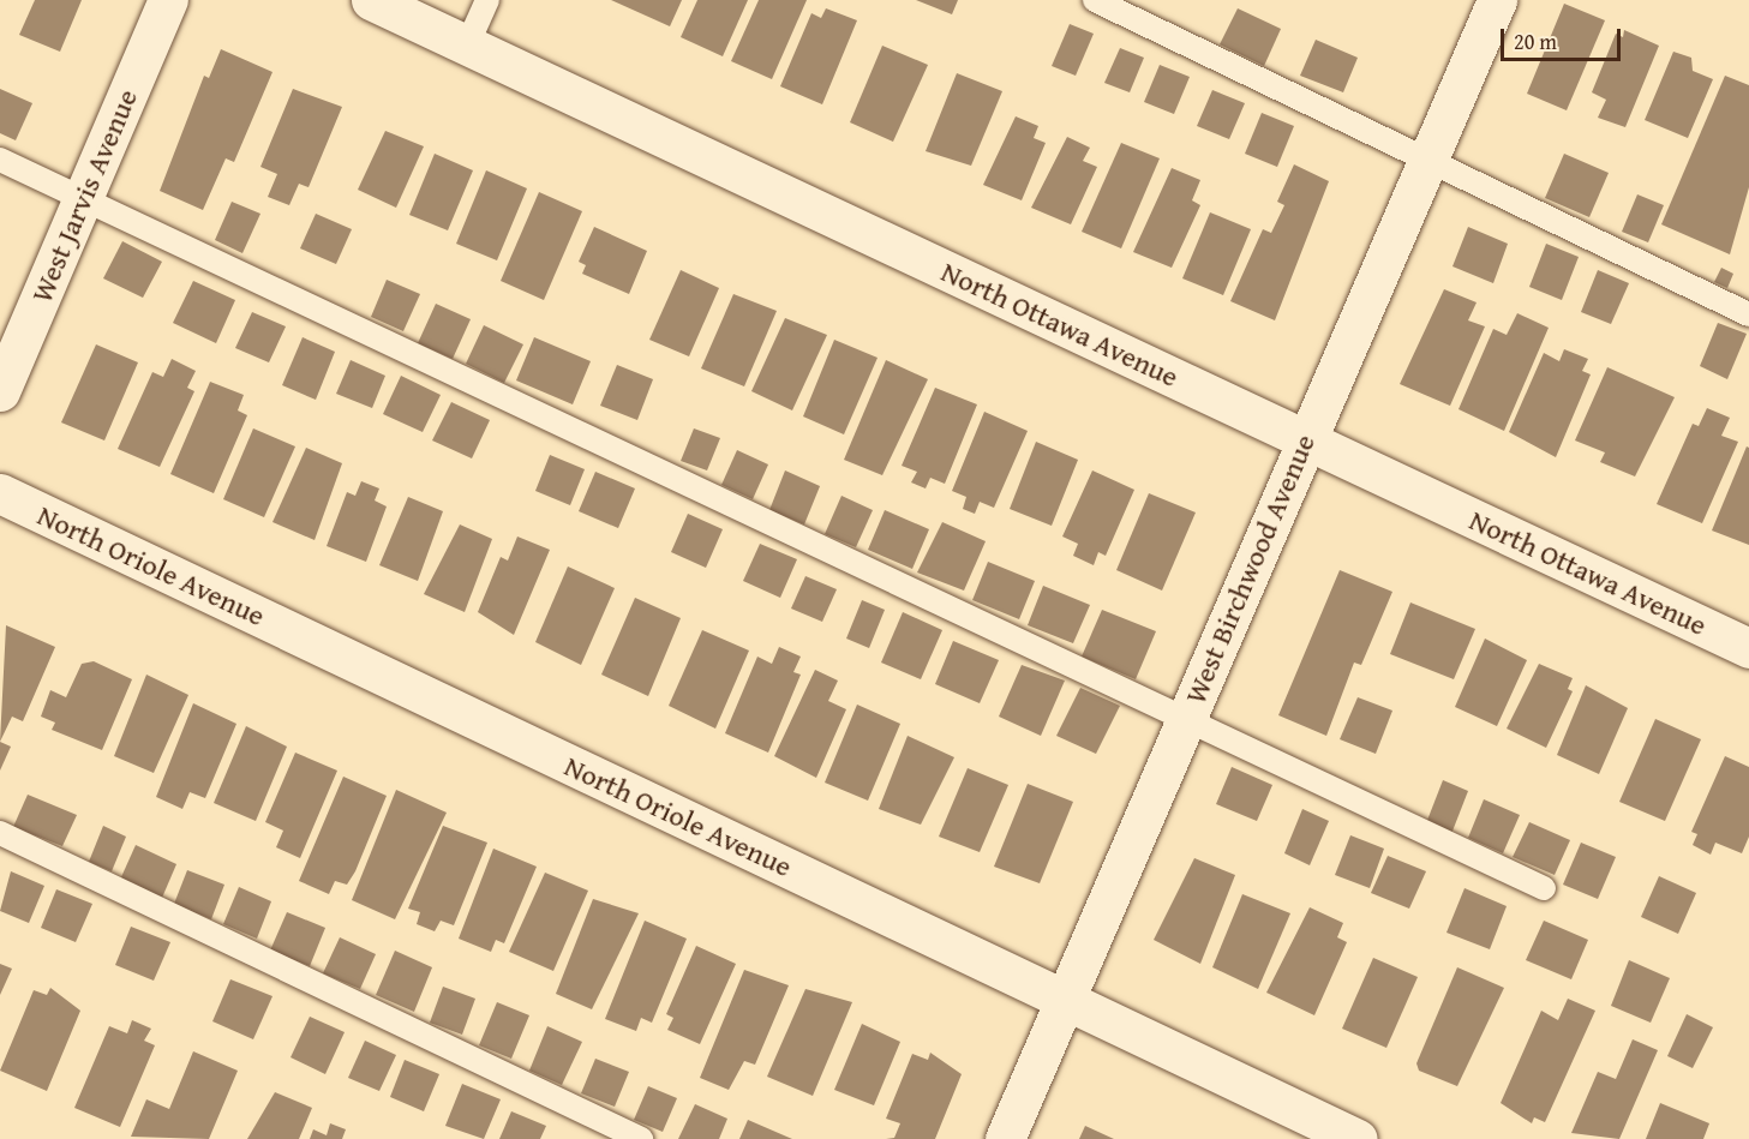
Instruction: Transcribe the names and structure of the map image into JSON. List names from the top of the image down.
{
  "streets": {
    "street": [
      "West Jarvis Avenue",
      "North Ottawa Avenue",
      "North Oriole Avenue",
      "West Birchwood Avenue"
    ]
  },
  "crossings": [
    ["North Ottawa Avenue", "West Birchwood Avenue"],
    ["North Oriole Avenue", "West Birchwood Avenue"]
  ],
  "scale_bar": "20 m"
}
